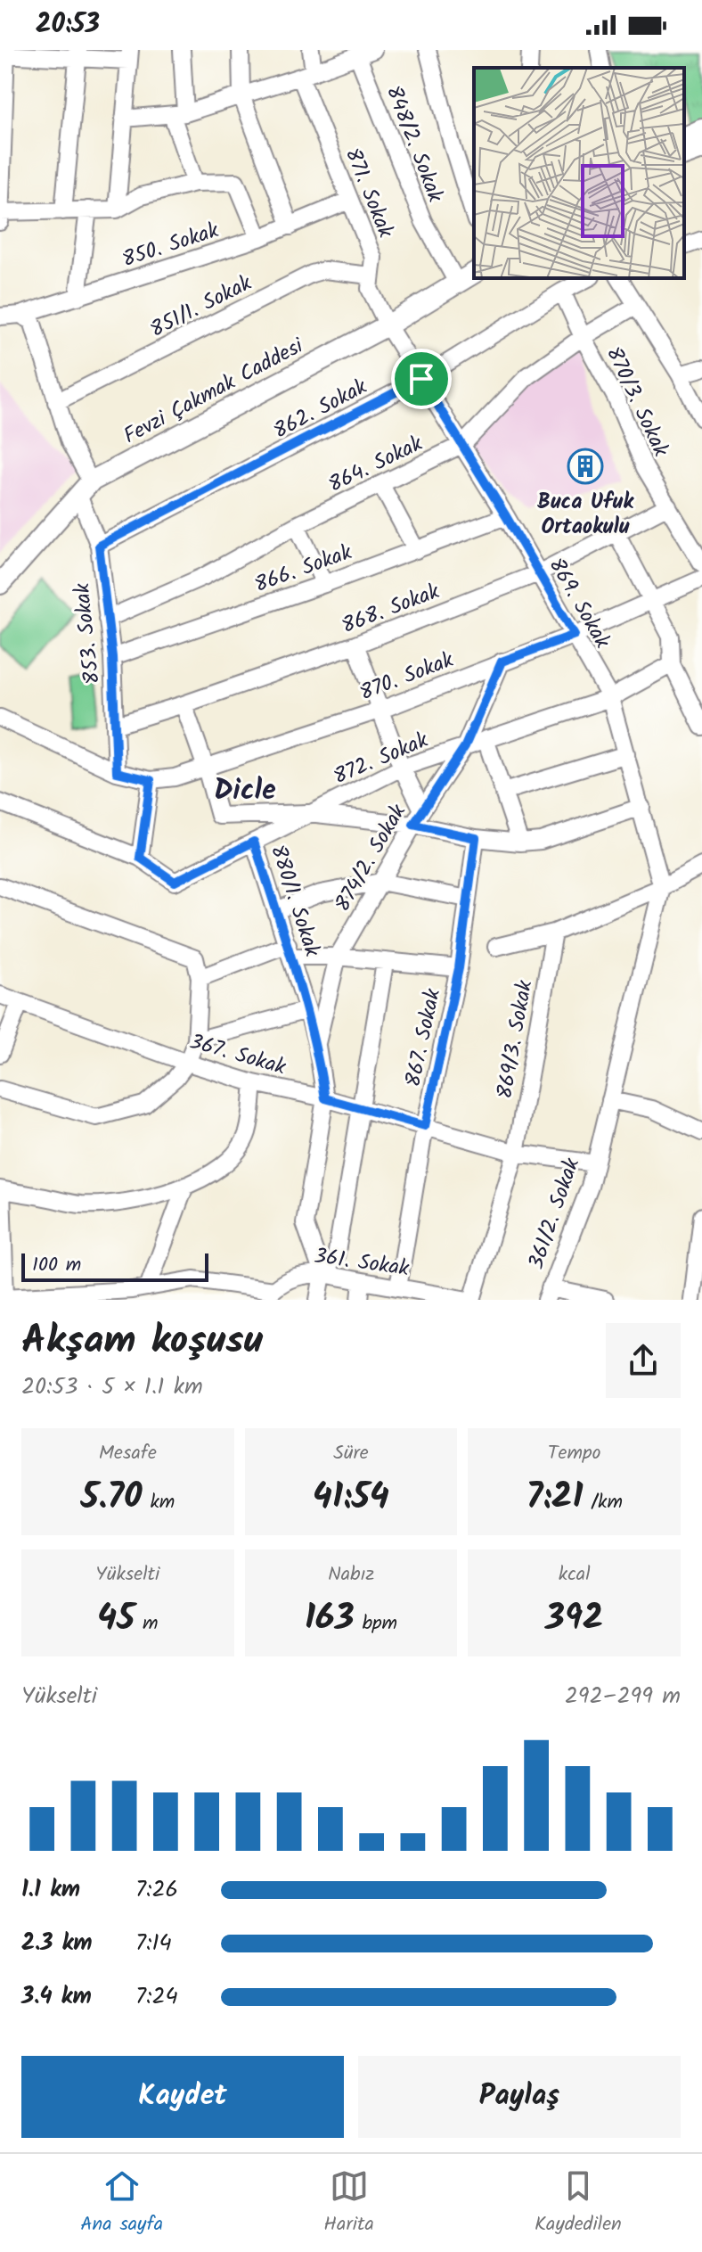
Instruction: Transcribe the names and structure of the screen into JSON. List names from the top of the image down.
{
  "streets": {
    "main road": ["Fevzi Çakmak Caddesi"],
    "street": [
      "848/2. Sokak",
      "871. Sokak",
      "850. Sokak",
      "851/1. Sokak",
      "870/3. Sokak",
      "862. Sokak",
      "864. Sokak",
      "866. Sokak",
      "869. Sokak",
      "868. Sokak",
      "853. Sokak",
      "870. Sokak",
      "872. Sokak",
      "874/2. Sokak",
      "880/1. Sokak",
      "867. Sokak",
      "869/3. Sokak",
      "367. Sokak",
      "361/2. Sokak",
      "361. Sokak"
    ]
  },
  "crossings": [
    ["848/2. Sokak", "Fevzi Çakmak Caddesi"],
    ["871. Sokak", "850. Sokak"],
    ["871. Sokak", "851/1. Sokak"],
    ["871. Sokak", "Fevzi Çakmak Caddesi"],
    ["871. Sokak", "869. Sokak"],
    ["850. Sokak", "853. Sokak"],
    ["851/1. Sokak", "853. Sokak"],
    ["Fevzi Çakmak Caddesi", "869. Sokak"],
    ["Fevzi Çakmak Caddesi", "853. Sokak"],
    ["870/3. Sokak", "862. Sokak"],
    ["870/3. Sokak", "864. Sokak"],
    ["870/3. Sokak", "868. Sokak"],
    ["862. Sokak", "869. Sokak"],
    ["862. Sokak", "853. Sokak"],
    ["864. Sokak", "869. Sokak"],
    ["864. Sokak", "853. Sokak"],
    ["866. Sokak", "869. Sokak"],
    ["866. Sokak", "853. Sokak"],
    ["869. Sokak", "868. Sokak"],
    ["869. Sokak", "870. Sokak"],
    ["869. Sokak", "872. Sokak"],
    ["869. Sokak", "361/2. Sokak"],
    ["868. Sokak", "853. Sokak"],
    ["853. Sokak", "870. Sokak"],
    ["870. Sokak", "872. Sokak"],
    ["870. Sokak", "874/2. Sokak"],
    ["872. Sokak", "874/2. Sokak"],
    ["874/2. Sokak", "880/1. Sokak"],
    ["880/1. Sokak", "367. Sokak"],
    ["880/1. Sokak", "361. Sokak"],
    ["867. Sokak", "367. Sokak"],
    ["867. Sokak", "361. Sokak"],
    ["869/3. Sokak", "367. Sokak"],
    ["869/3. Sokak", "361. Sokak"],
    ["367. Sokak", "361/2. Sokak"]
  ],
  "districts": ["Dicle"],
  "places": {
    "building": ["Buca Ufuk Ortaokulu"]
  },
  "scale_bar": "100 m",
  "page": {
    "status": "20:53",
    "scale": "100 m",
    "heading": ["Akşam koşusu", "20:53 · 5 × 1.1 km"],
    "stats": [
      ["Mesafe", "5.70 km"],
      ["Süre", "41:54"],
      ["Tempo", "7:21 /km"],
      ["Yükselti", "45 m"],
      ["Nabız", "163 bpm"],
      ["kcal", "392"]
    ],
    "chart": ["Yükselti", "292–299 m"],
    "list": [
      {
        "name": "1.1 km",
        "note": "7:26"
      },
      {
        "name": "2.3 km",
        "note": "7:14"
      },
      {
        "name": "3.4 km",
        "note": "7:24"
      }
    ],
    "buttons": ["Kaydet", "Paylaş"],
    "tabs": ["Ana sayfa", "Harita", "Kaydedilen"]
  }
}
